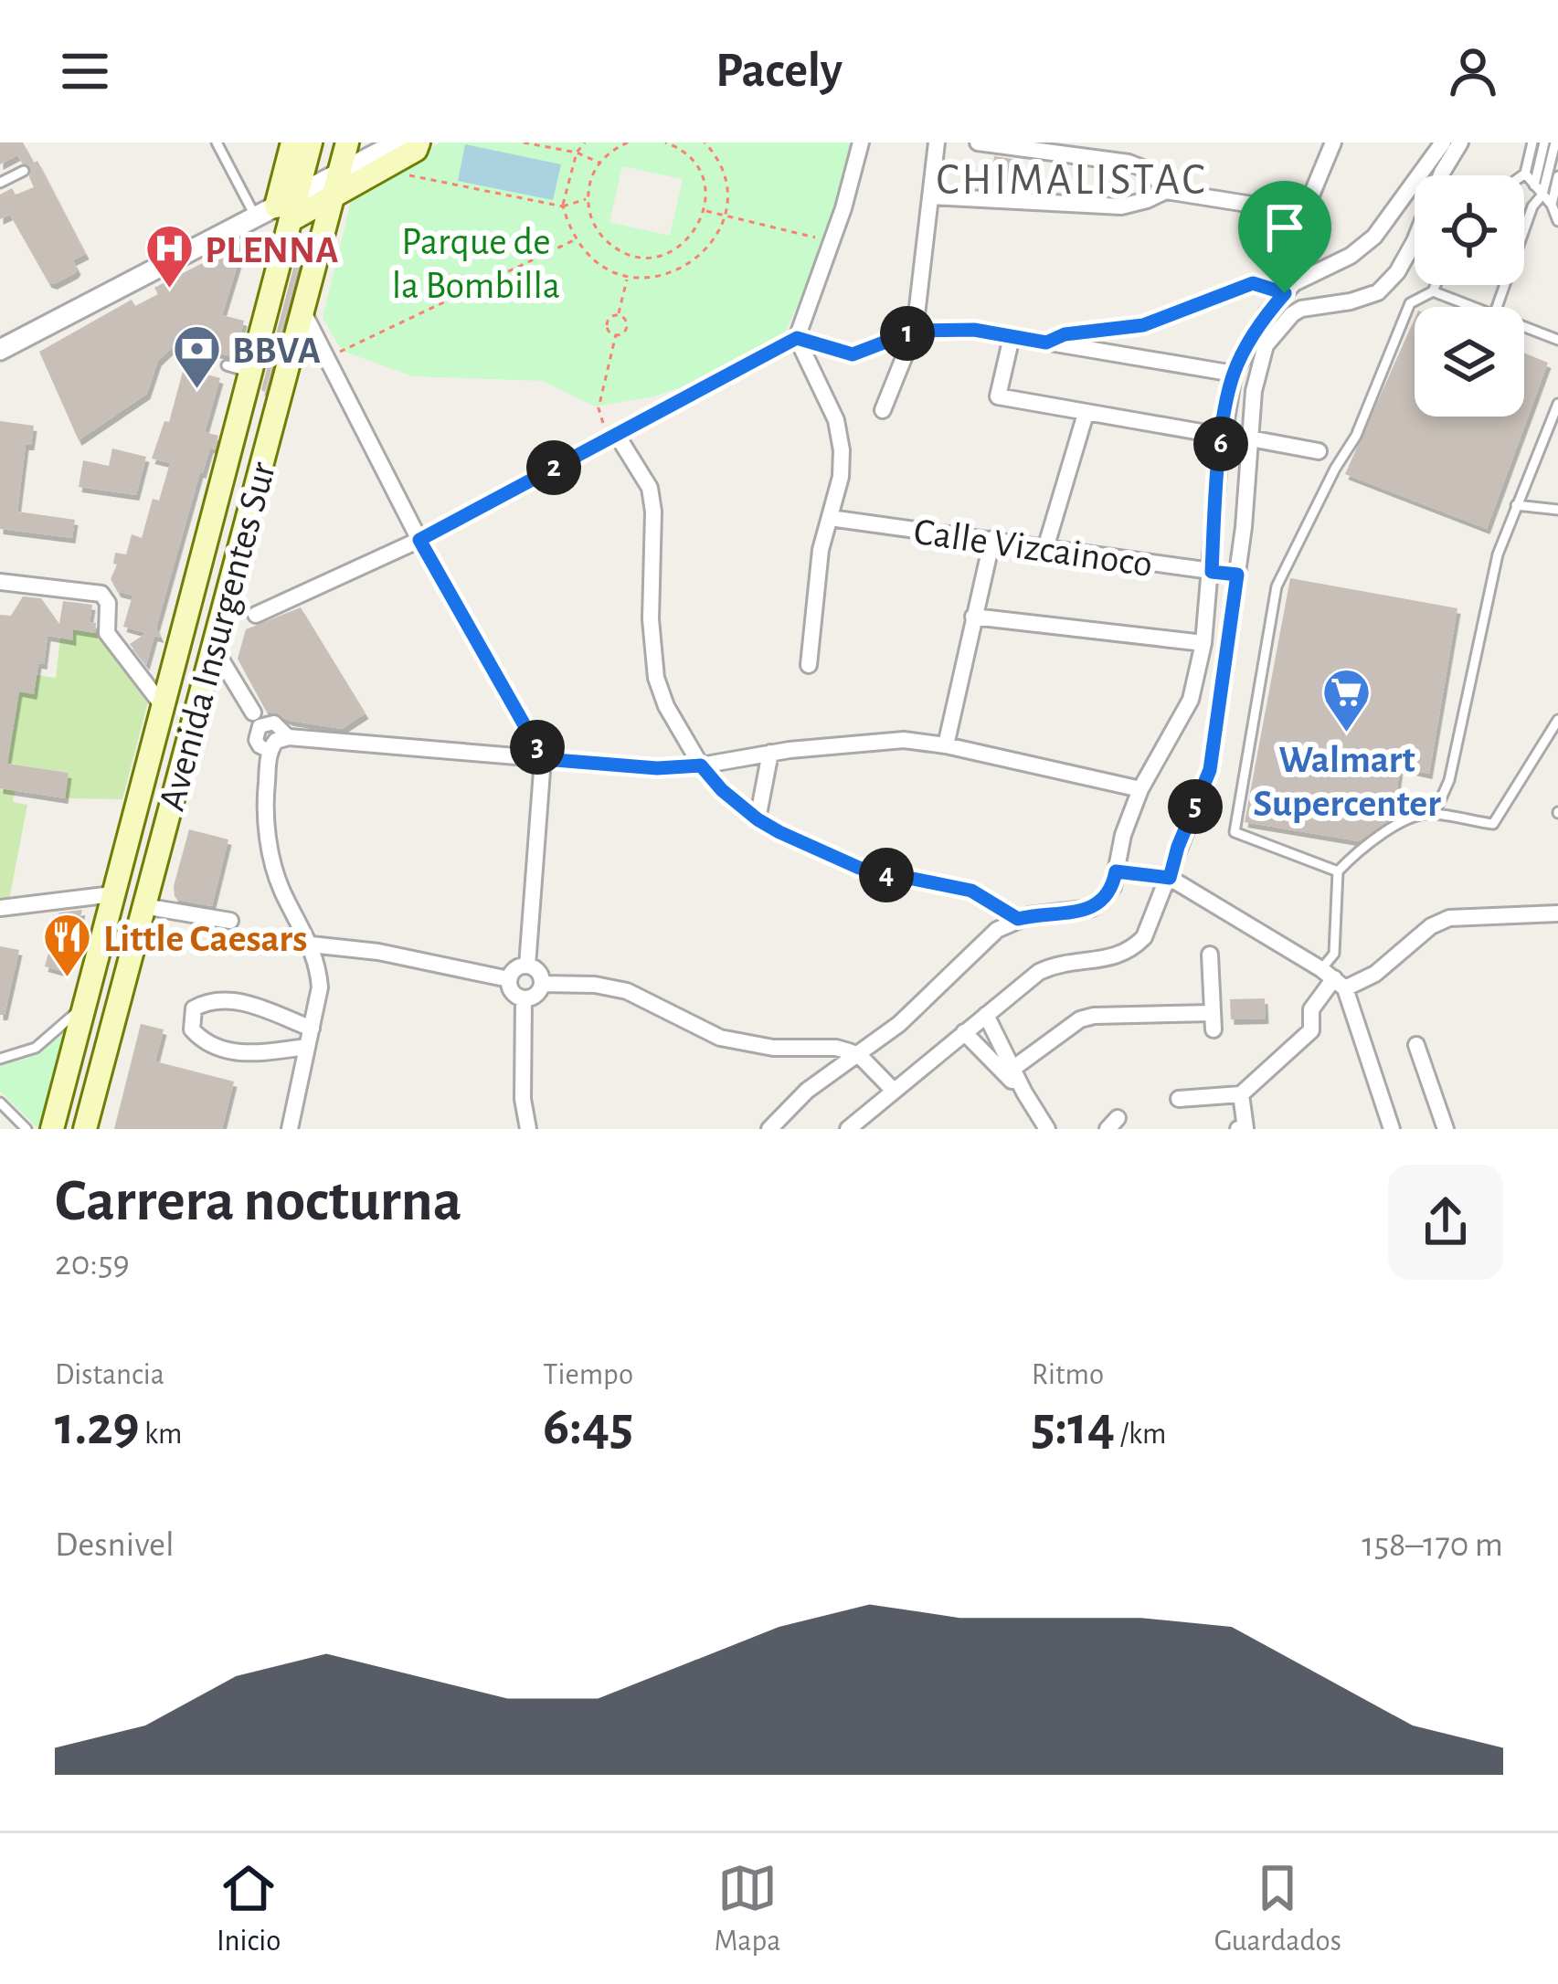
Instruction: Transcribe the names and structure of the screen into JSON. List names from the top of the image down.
{
  "streets": {
    "main road": ["Avenida Insurgentes Sur"],
    "street": ["Calle Vizcainoco"]
  },
  "districts": ["CHIMALISTAC"],
  "parks": ["Parque de la Bombilla"],
  "places": {
    "hospital": ["PLENNA"],
    "bank": ["BBVA"],
    "supermarket": ["Walmart Supercenter"],
    "restaurant": ["Little Caesars"]
  },
  "page": {
    "header": "Pacely",
    "pins": [
      "1",
      "6",
      "2",
      "3",
      "5",
      "4"
    ],
    "heading": ["Carrera nocturna", "20:59"],
    "stats": [
      ["Distancia", "1.29 km"],
      ["Tiempo", "6:45"],
      ["Ritmo", "5:14 /km"]
    ],
    "chart": ["Desnivel", "158–170 m"],
    "tabs": ["Inicio", "Mapa", "Guardados"]
  }
}
